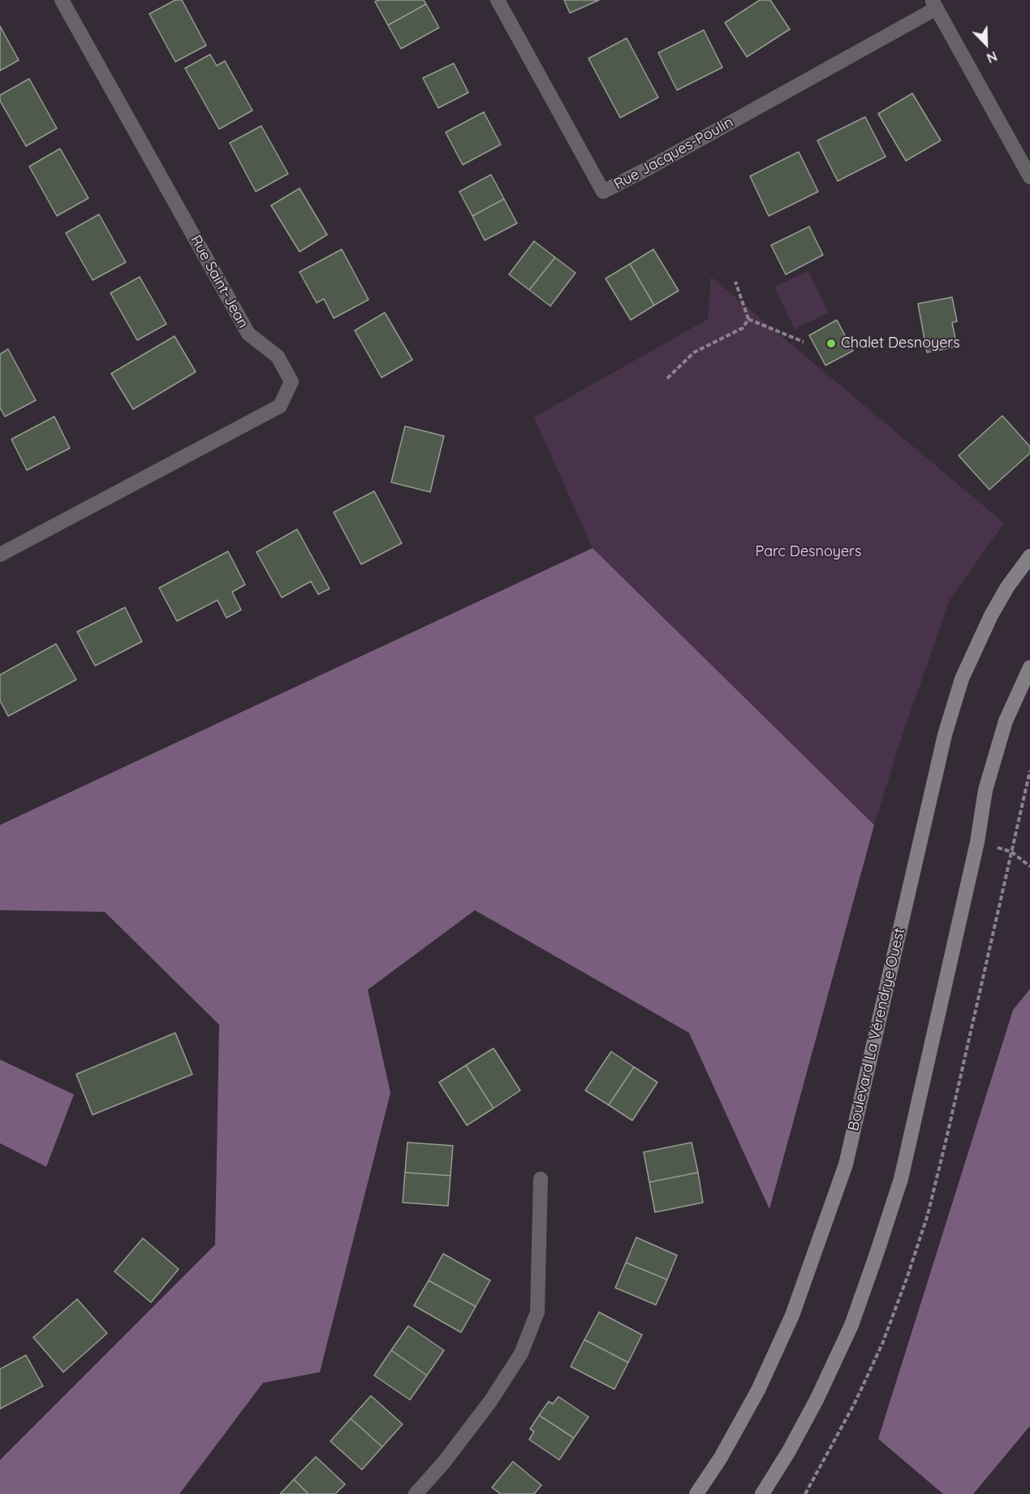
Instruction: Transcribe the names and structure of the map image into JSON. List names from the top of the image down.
{
  "streets": {
    "main road": ["Boulevard La Vérendrye Ouest"],
    "street": ["Rue Jacques-Poulin", "Rue Saint-Jean"]
  },
  "parks": ["Parc Desnoyers"],
  "places": ["Chalet Desnoyers"],
  "north": "bottom right"
}
